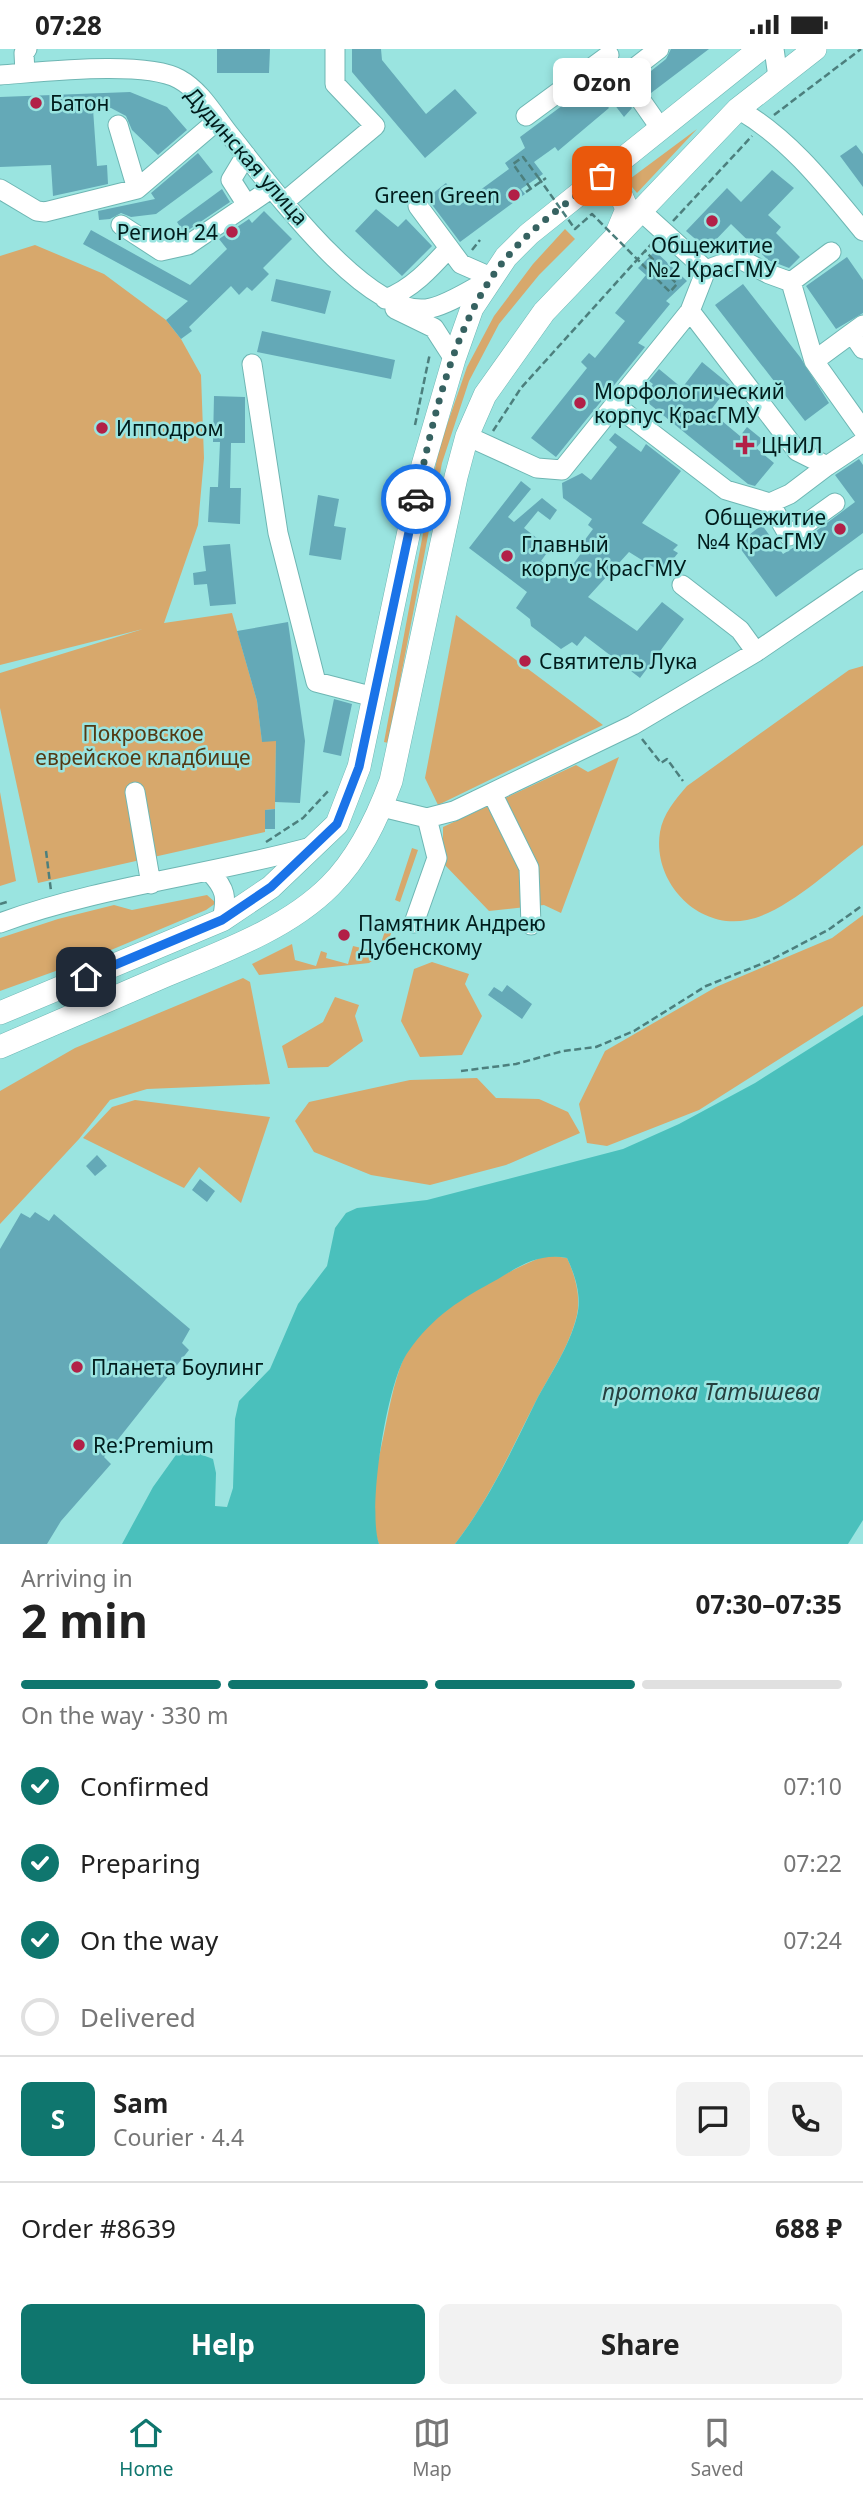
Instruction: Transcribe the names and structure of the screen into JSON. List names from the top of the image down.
{
  "streets": {
    "street": ["Дудинская улица"]
  },
  "water": ["протока Татышева"],
  "parks": ["Покровское еврейское кладбище"],
  "places": {
    "other": [
      "Батон",
      "Ozon",
      "Green Green",
      "Общежитие №2 КрасГМУ",
      "Регион 24",
      "Морфологический корпус КрасГМУ",
      "Ипподром",
      "Общежитие №4 КрасГМУ",
      "Главный корпус КрасГМУ",
      "Святитель Лука",
      "Памятник Андрею Дубенскому",
      "Планета Боулинг",
      "Re:Premium"
    ],
    "health": ["ЦНИЛ"]
  },
  "page": {
    "status": "07:28",
    "bubble": "Ozon",
    "heading": ["2 min", "Arriving in", "07:30–07:35"],
    "panel": [
      "Sam",
      "Courier · 4.4",
      "Order #8639",
      "688 ₽"
    ],
    "bar": "On the way · 330 m",
    "list": [
      ["Confirmed", "07:10"],
      ["Preparing", "07:22"],
      ["On the way", "07:24"],
      "Delivered"
    ],
    "round": "S",
    "buttons": ["Help", "Share"],
    "tabs": ["Home", "Map", "Saved"]
  }
}
